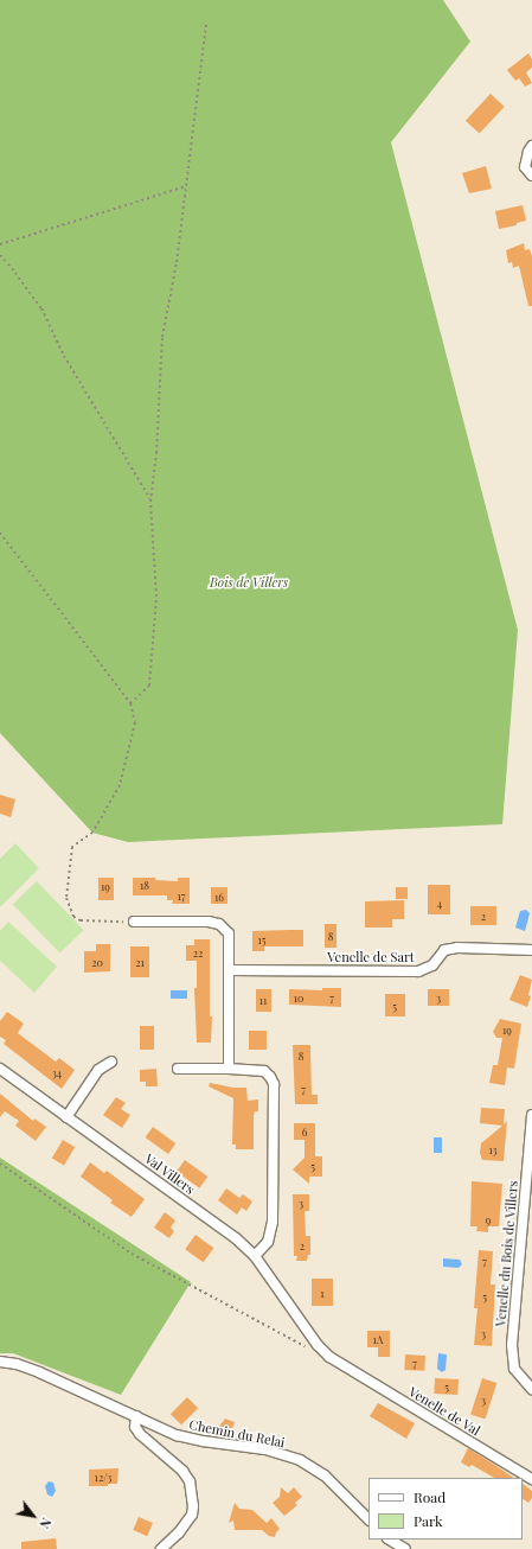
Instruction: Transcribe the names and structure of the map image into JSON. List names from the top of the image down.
{
  "streets": {
    "street": [
      "Venelle de Sart",
      "Val Villers",
      "Venelle du Bois de Villers",
      "Venelle de Val",
      "Chemin du Relai"
    ]
  },
  "crossings": [
    ["Val Villers", "Venelle de Val"]
  ],
  "parks": ["Bois de Villers"],
  "house_numbers": [
    "18",
    "19",
    "17",
    "16",
    "4",
    "2",
    "8",
    "15",
    "22",
    "20",
    "21",
    "10",
    "7",
    "3",
    "11",
    "5",
    "19",
    "8",
    "34",
    "7",
    "6",
    "13",
    "5",
    "3",
    "9",
    "2",
    "7",
    "1",
    "5",
    "3",
    "1A",
    "7",
    "5",
    "3",
    "12/3"
  ],
  "legend": ["Road", "Park"],
  "north": "bottom right"
}
